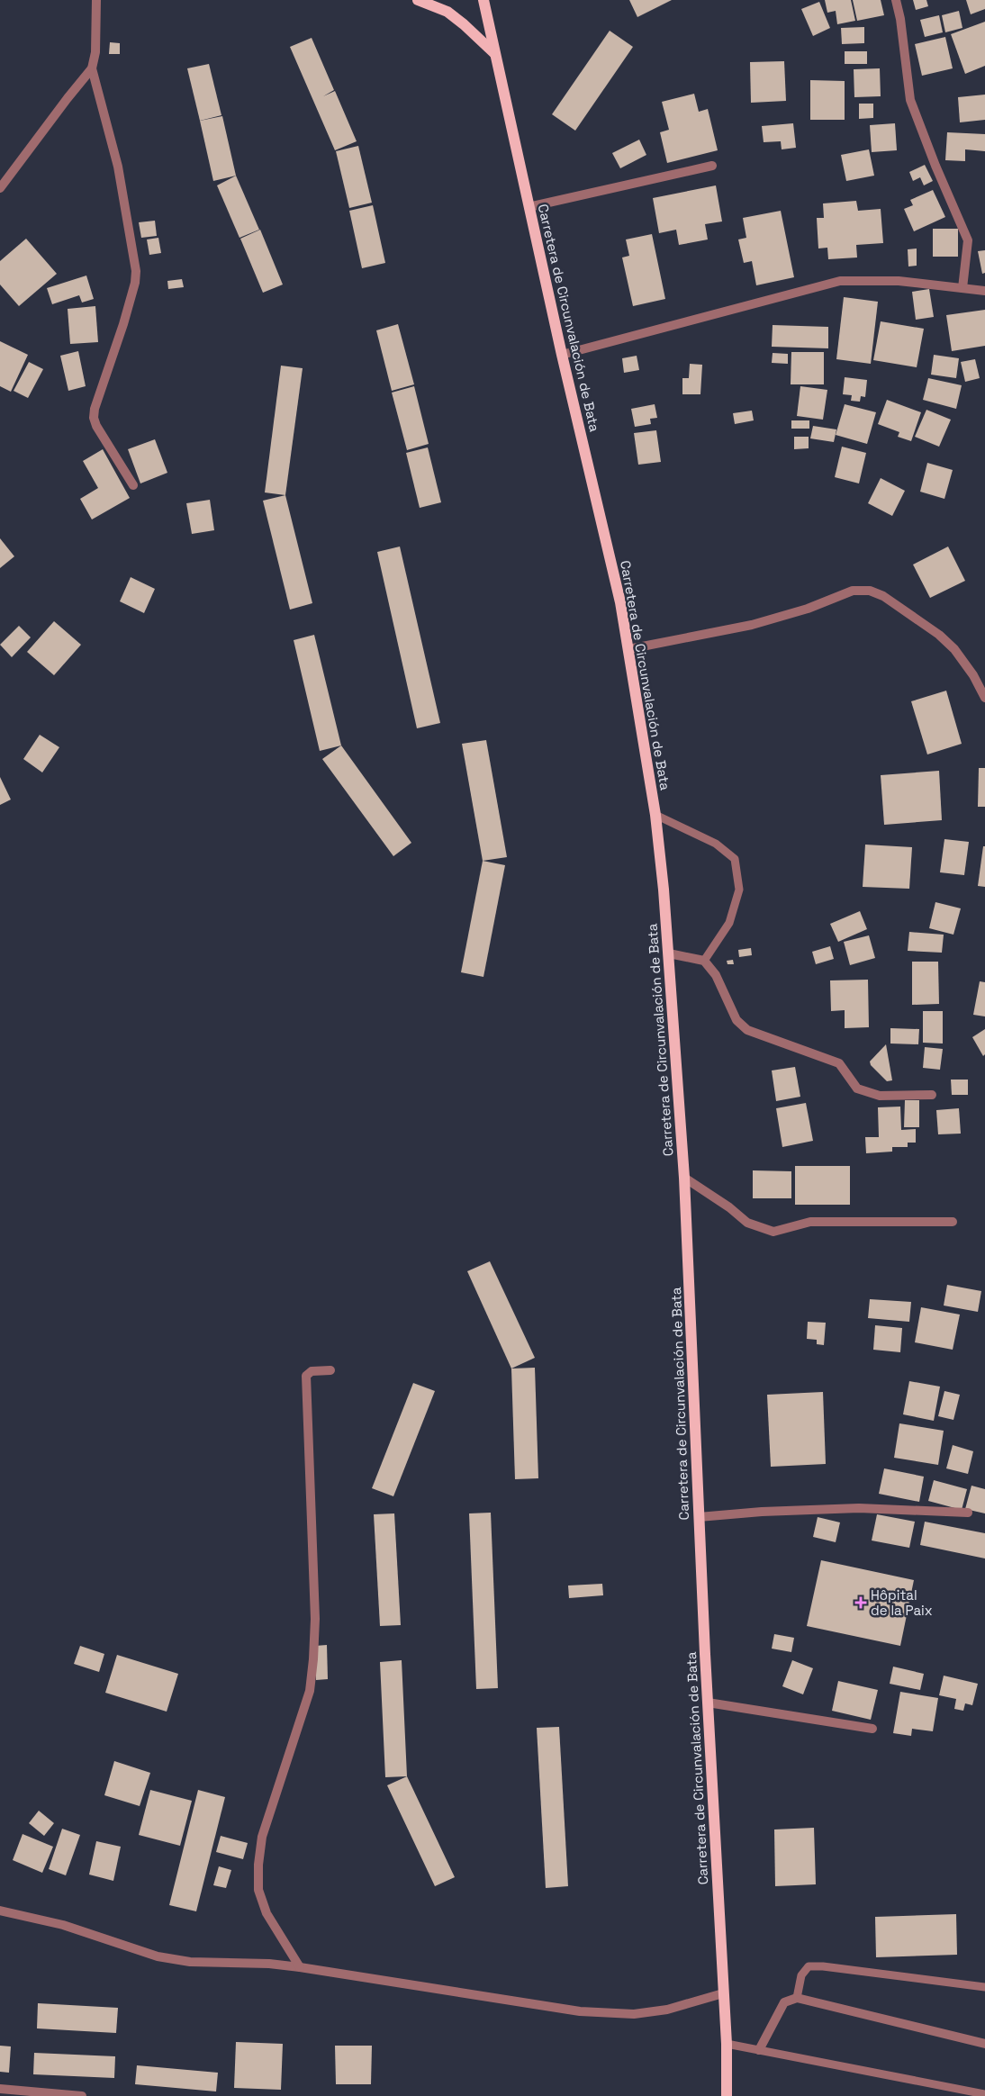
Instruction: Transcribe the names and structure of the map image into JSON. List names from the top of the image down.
{
  "streets": {
    "main road": ["Carretera de Circunvalación de Bata"]
  },
  "places": {
    "health": ["Hôpital de la Paix"]
  }
}
